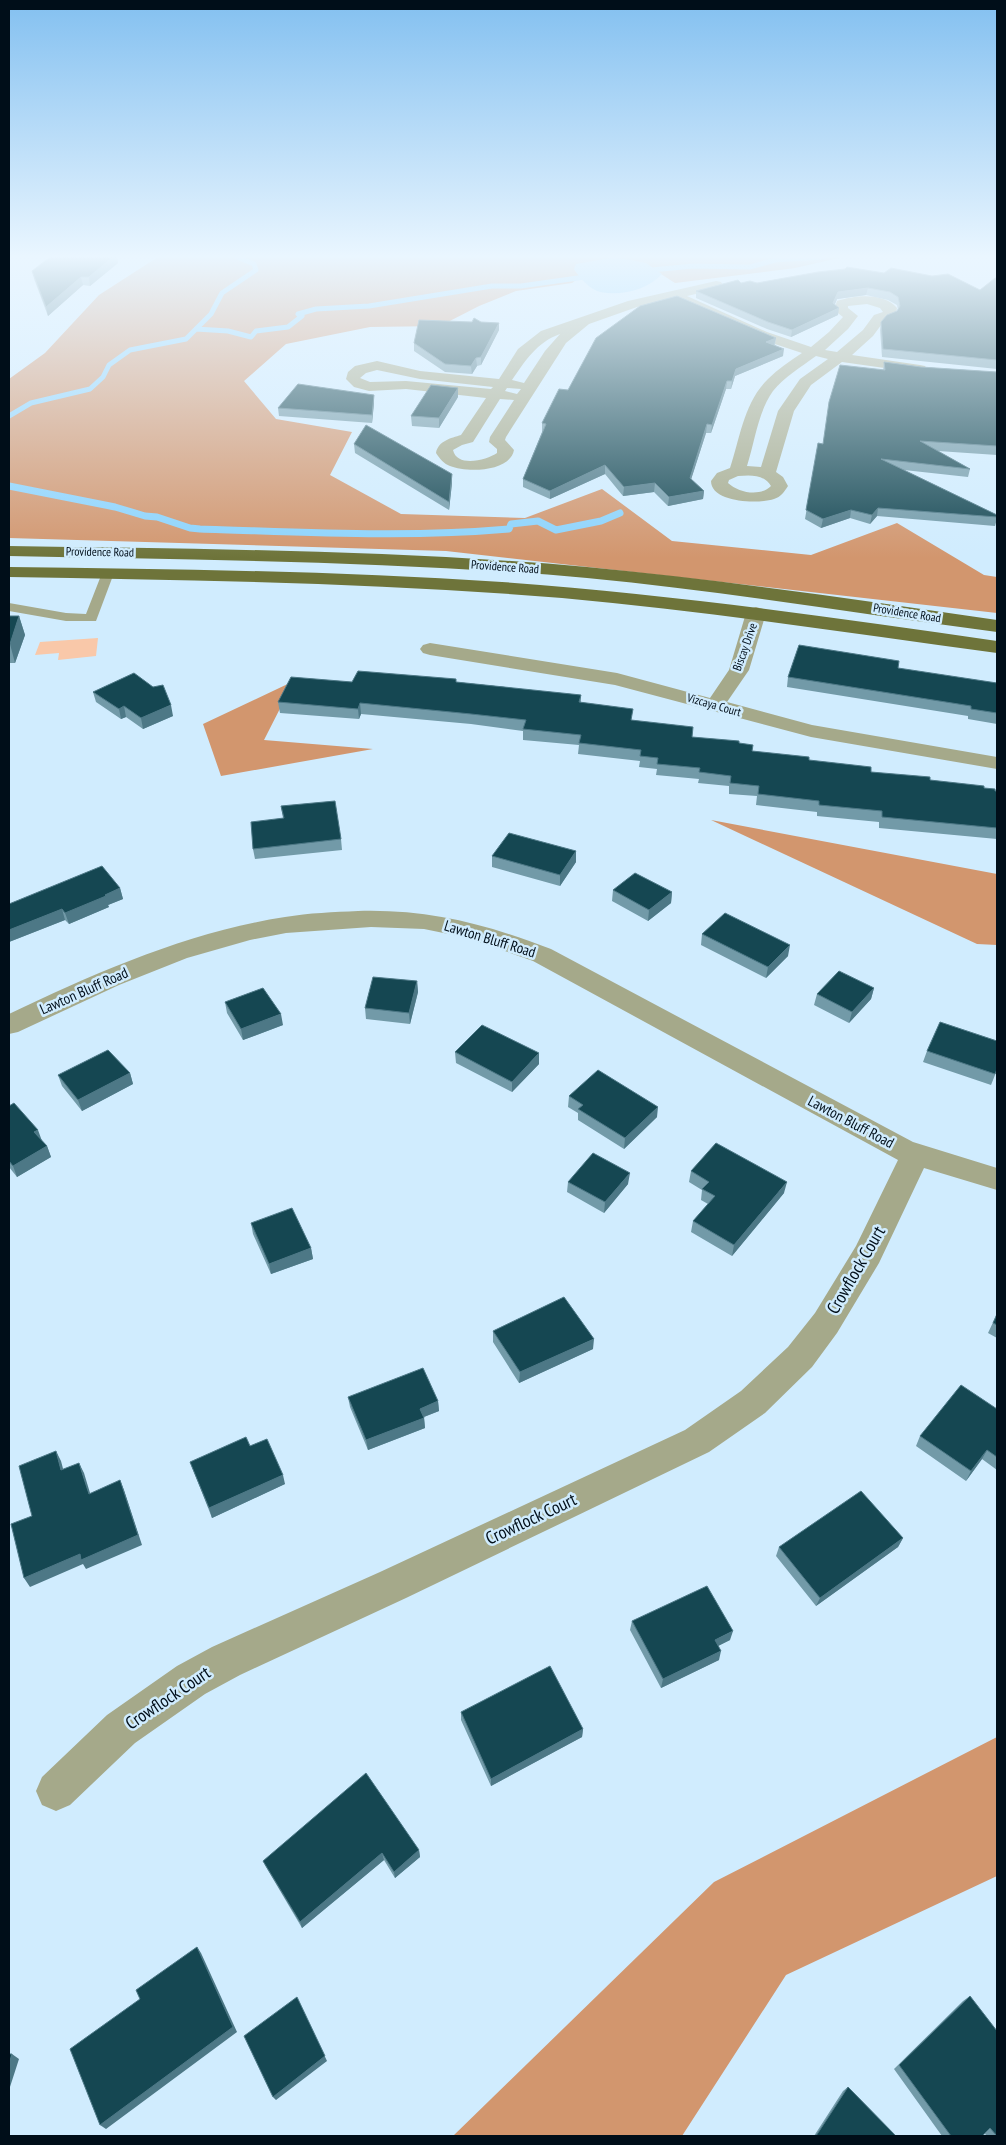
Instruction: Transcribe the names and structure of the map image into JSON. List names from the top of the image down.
{
  "streets": {
    "main road": ["Providence Road"],
    "street": [
      "Biscay Drive",
      "Vizcaya Court",
      "Lawton Bluff Road",
      "Crowflock Court"
    ]
  },
  "crossings": [
    ["Providence Road", "Biscay Drive"],
    ["Biscay Drive", "Vizcaya Court"],
    ["Lawton Bluff Road", "Crowflock Court"]
  ]
}
